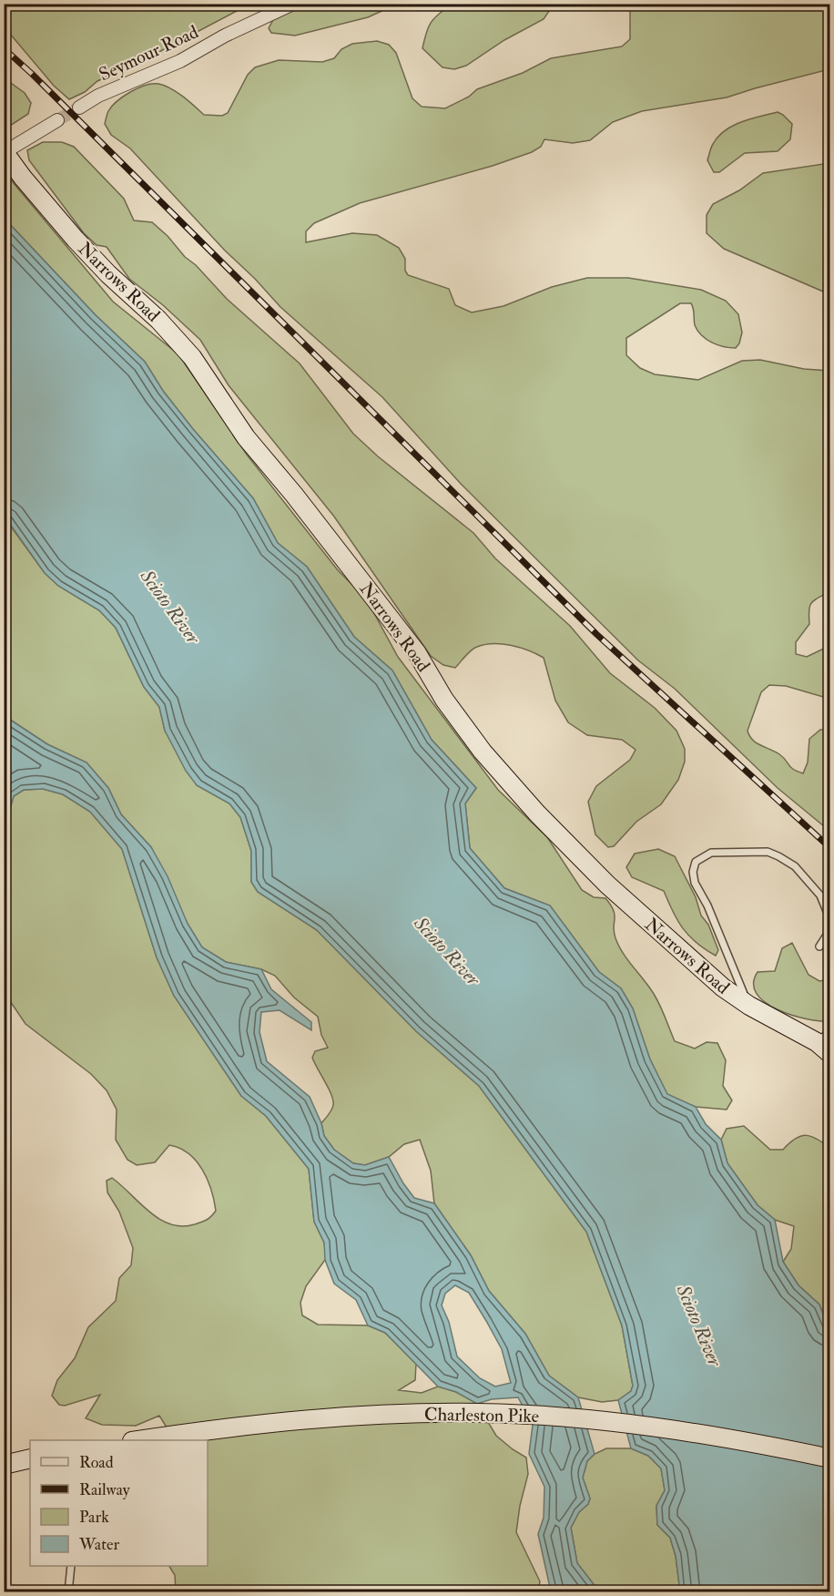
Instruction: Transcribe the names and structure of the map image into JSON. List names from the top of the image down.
{
  "streets": {
    "street": ["Seymour Road", "Narrows Road", "Charleston Pike"]
  },
  "water": ["Scioto River"],
  "legend": [
    "Road",
    "Railway",
    "Park",
    "Water"
  ]
}
